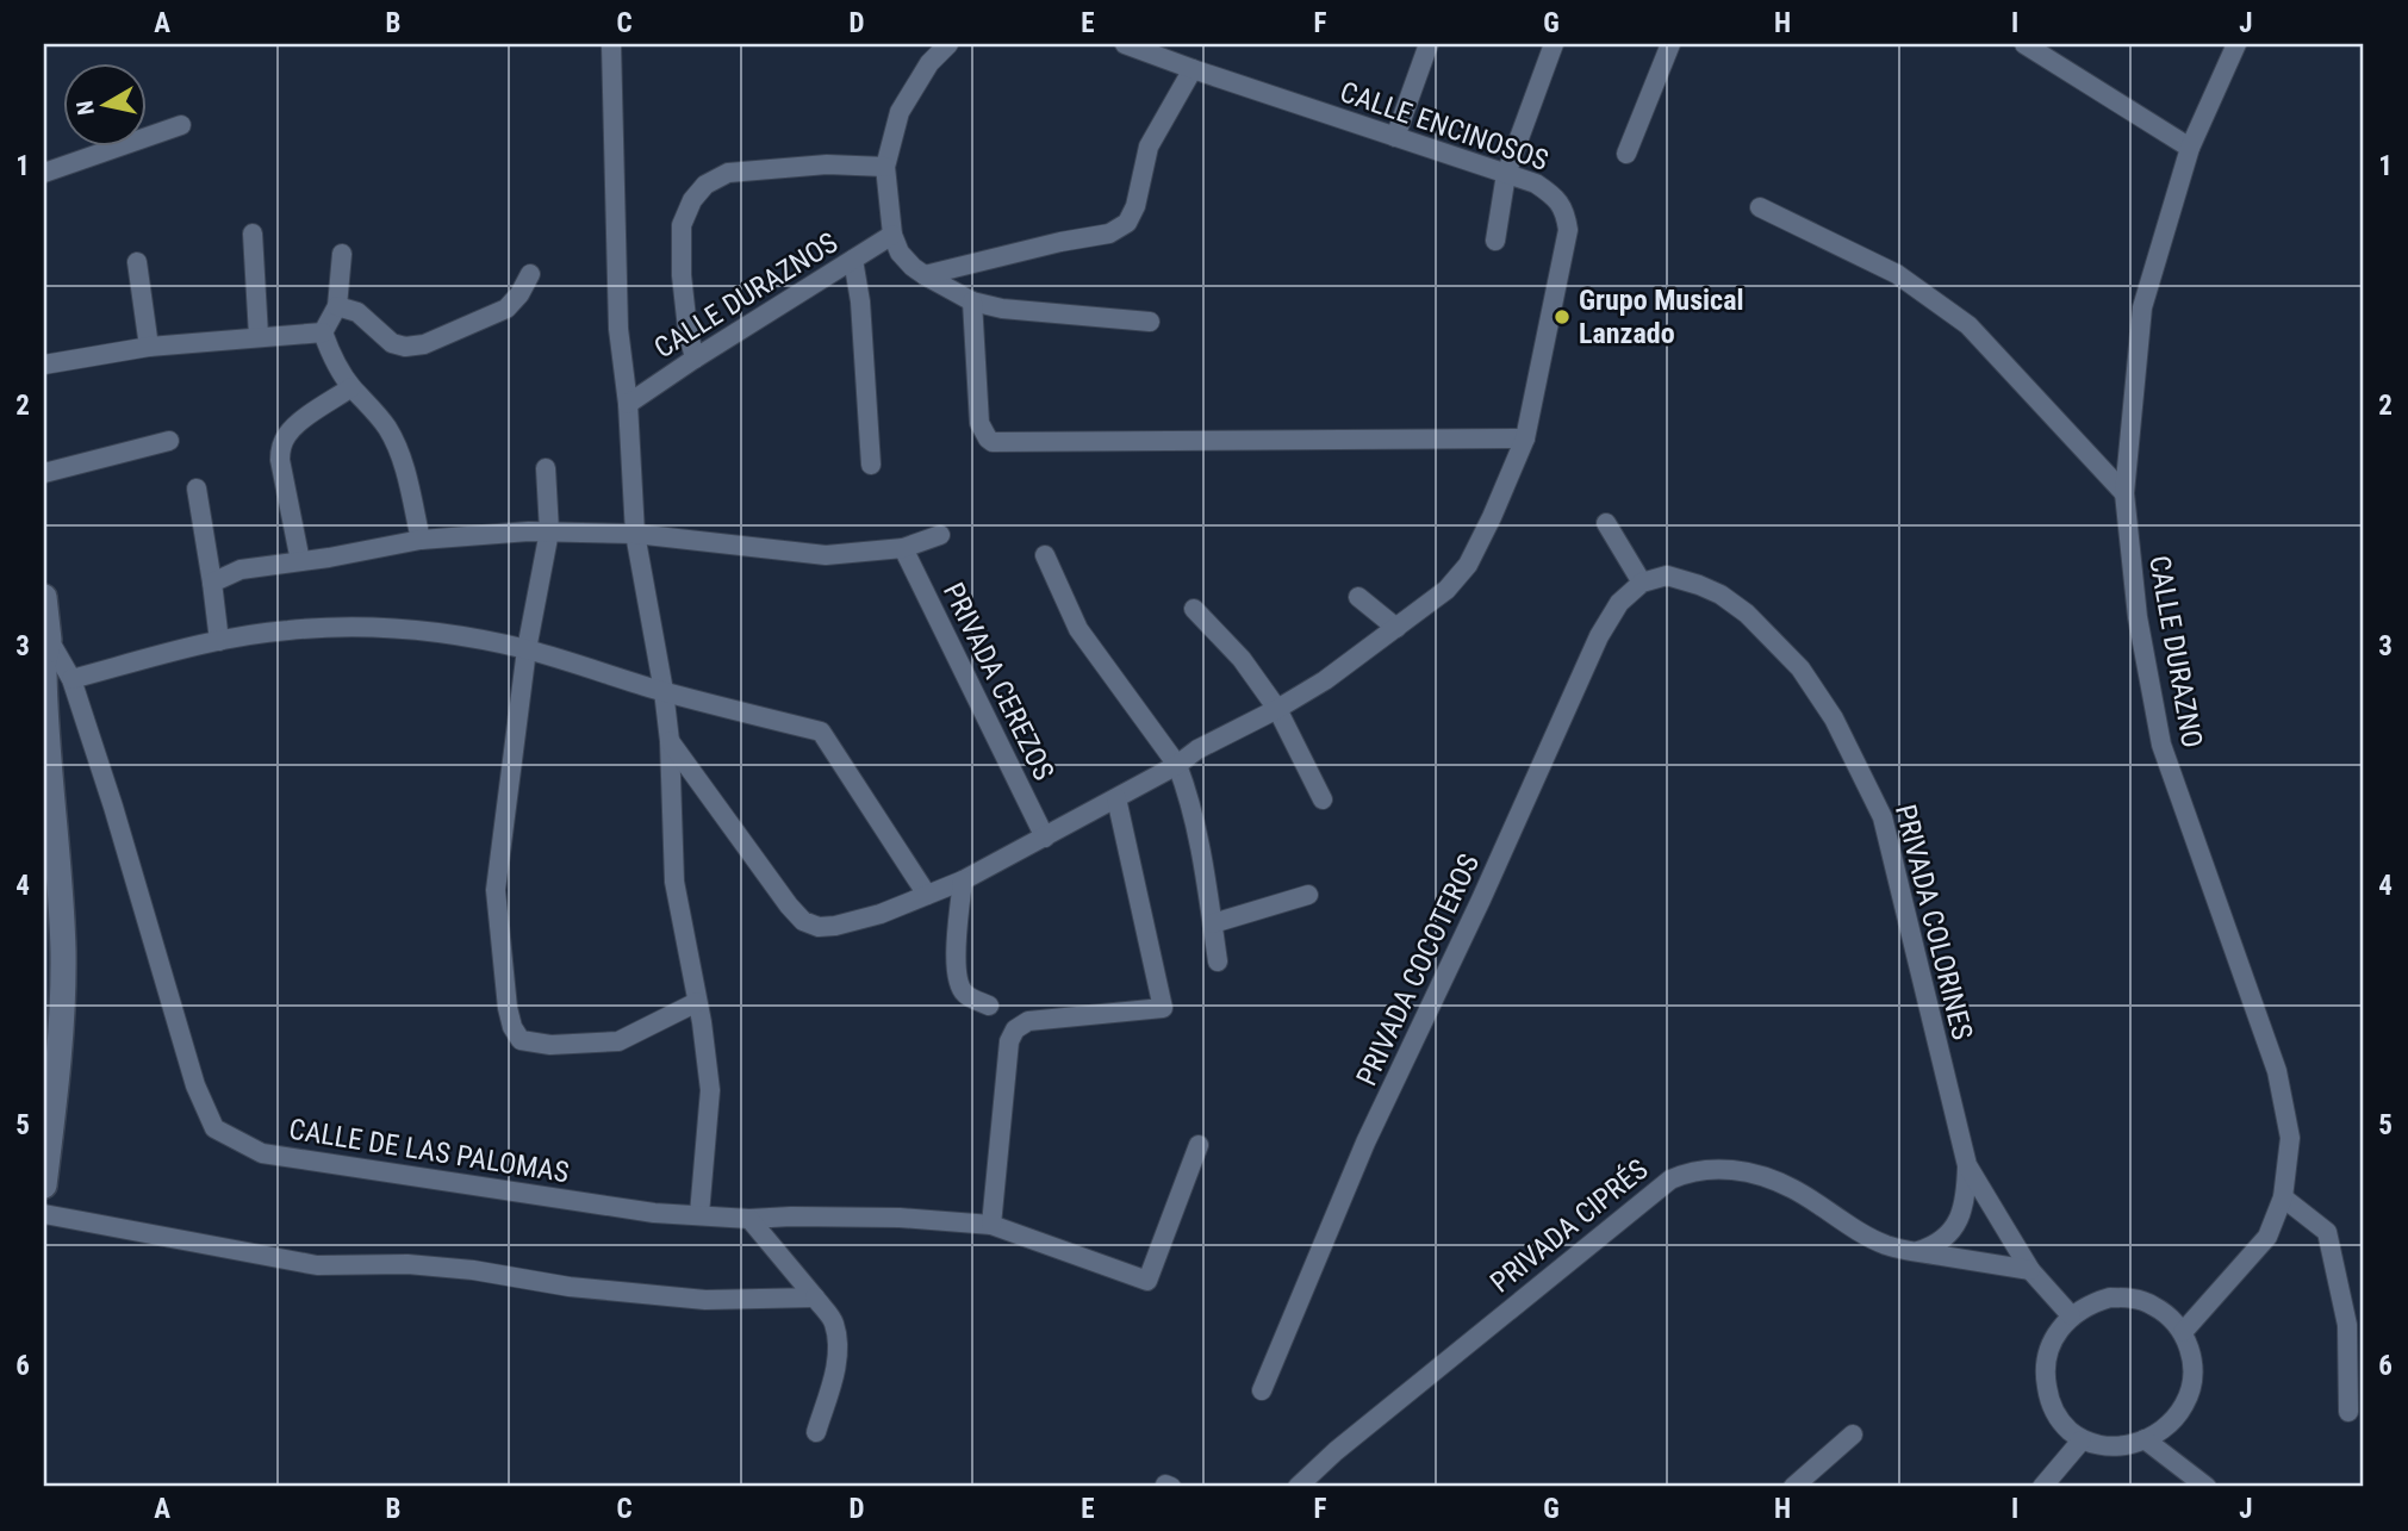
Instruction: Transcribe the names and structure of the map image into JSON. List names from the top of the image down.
{
  "streets": {
    "street": [
      "CALLE ENCINOSOS",
      "CALLE DURAZNOS",
      "CALLE DURAZNO",
      "PRIVADA CEREZOS",
      "PRIVADA COLORINES",
      "PRIVADA COCOTEROS",
      "CALLE DE LAS PALOMAS",
      "PRIVADA CIPRÉS"
    ]
  },
  "crossings": [
    ["CALLE ENCINOSOS", "PRIVADA CEREZOS"],
    ["CALLE DURAZNO", "PRIVADA COLORINES"],
    ["PRIVADA COLORINES", "PRIVADA COCOTEROS"],
    ["PRIVADA COLORINES", "PRIVADA CIPRÉS"]
  ],
  "places": ["Grupo Musical Lanzado"],
  "north": "left",
  "grid": {
    "columns": [
      "A",
      "B",
      "C",
      "D",
      "E",
      "F",
      "G",
      "H",
      "I",
      "J"
    ],
    "rows": [
      "1",
      "2",
      "3",
      "4",
      "5",
      "6"
    ]
  }
}
